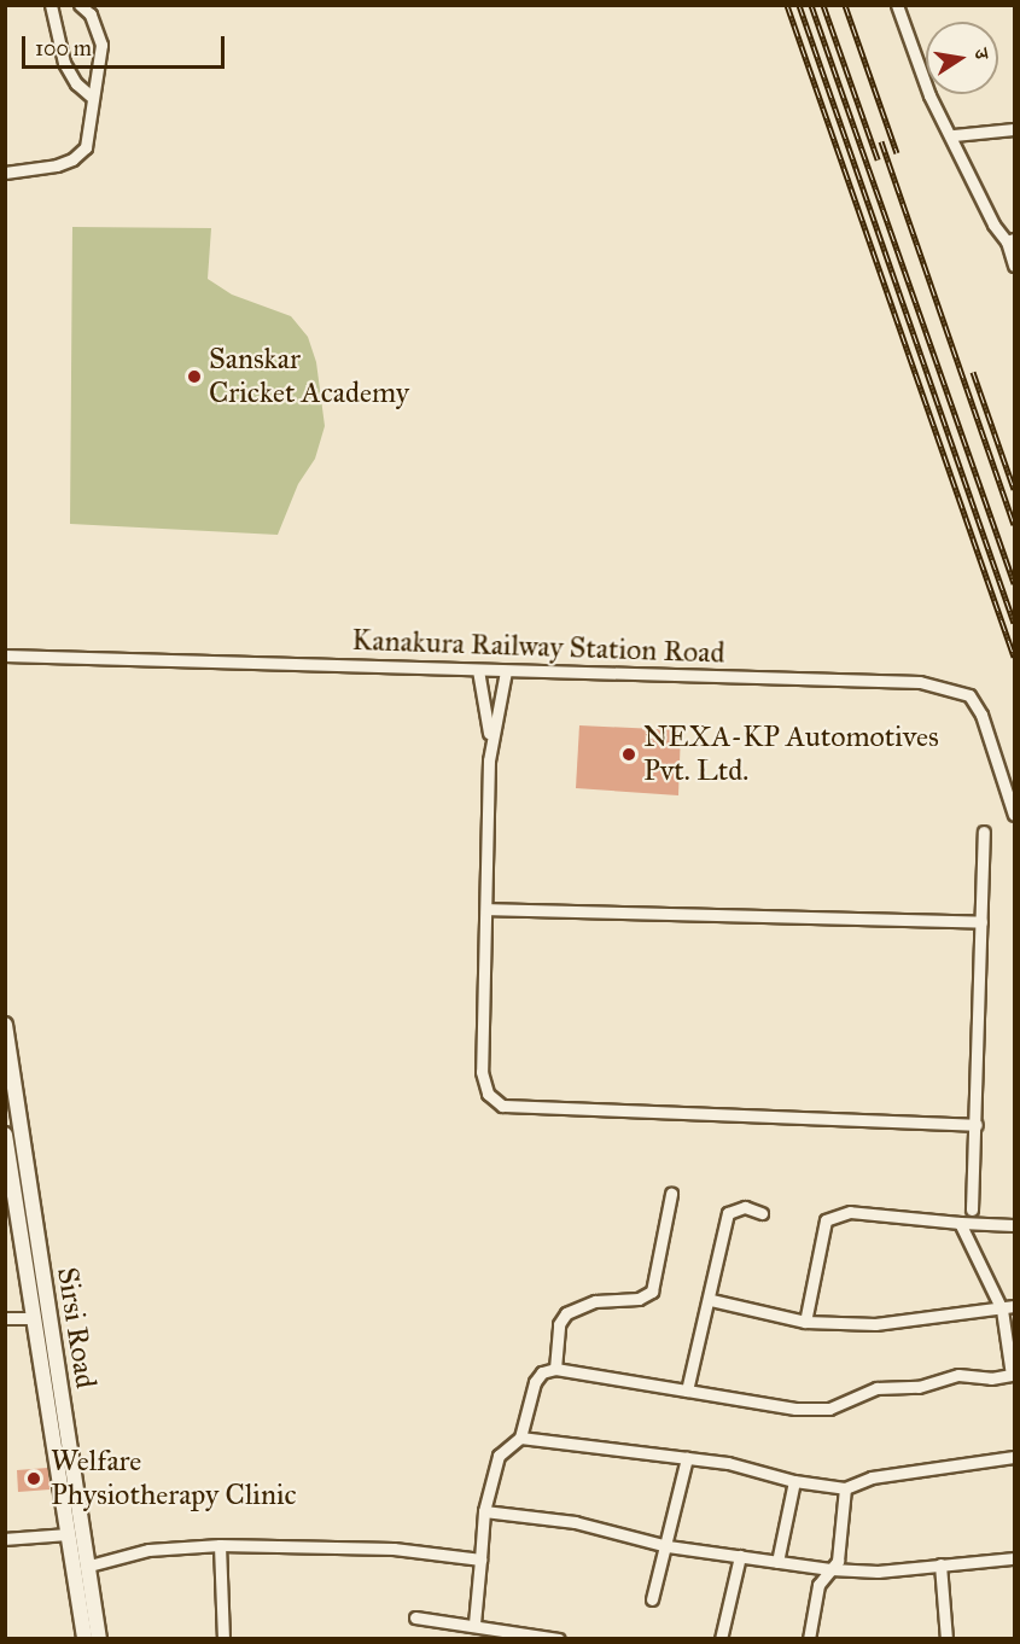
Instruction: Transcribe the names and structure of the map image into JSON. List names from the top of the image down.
{
  "streets": {
    "main road": ["Sirsi Road"],
    "street": ["Kanakura Railway Station Road"]
  },
  "places": ["Sanskar Cricket Academy", "NEXA-KP Automotives Pvt. Ltd.", "Welfare Physiotherapy Clinic"],
  "scale_bar": "100 m",
  "north": "right"
}
